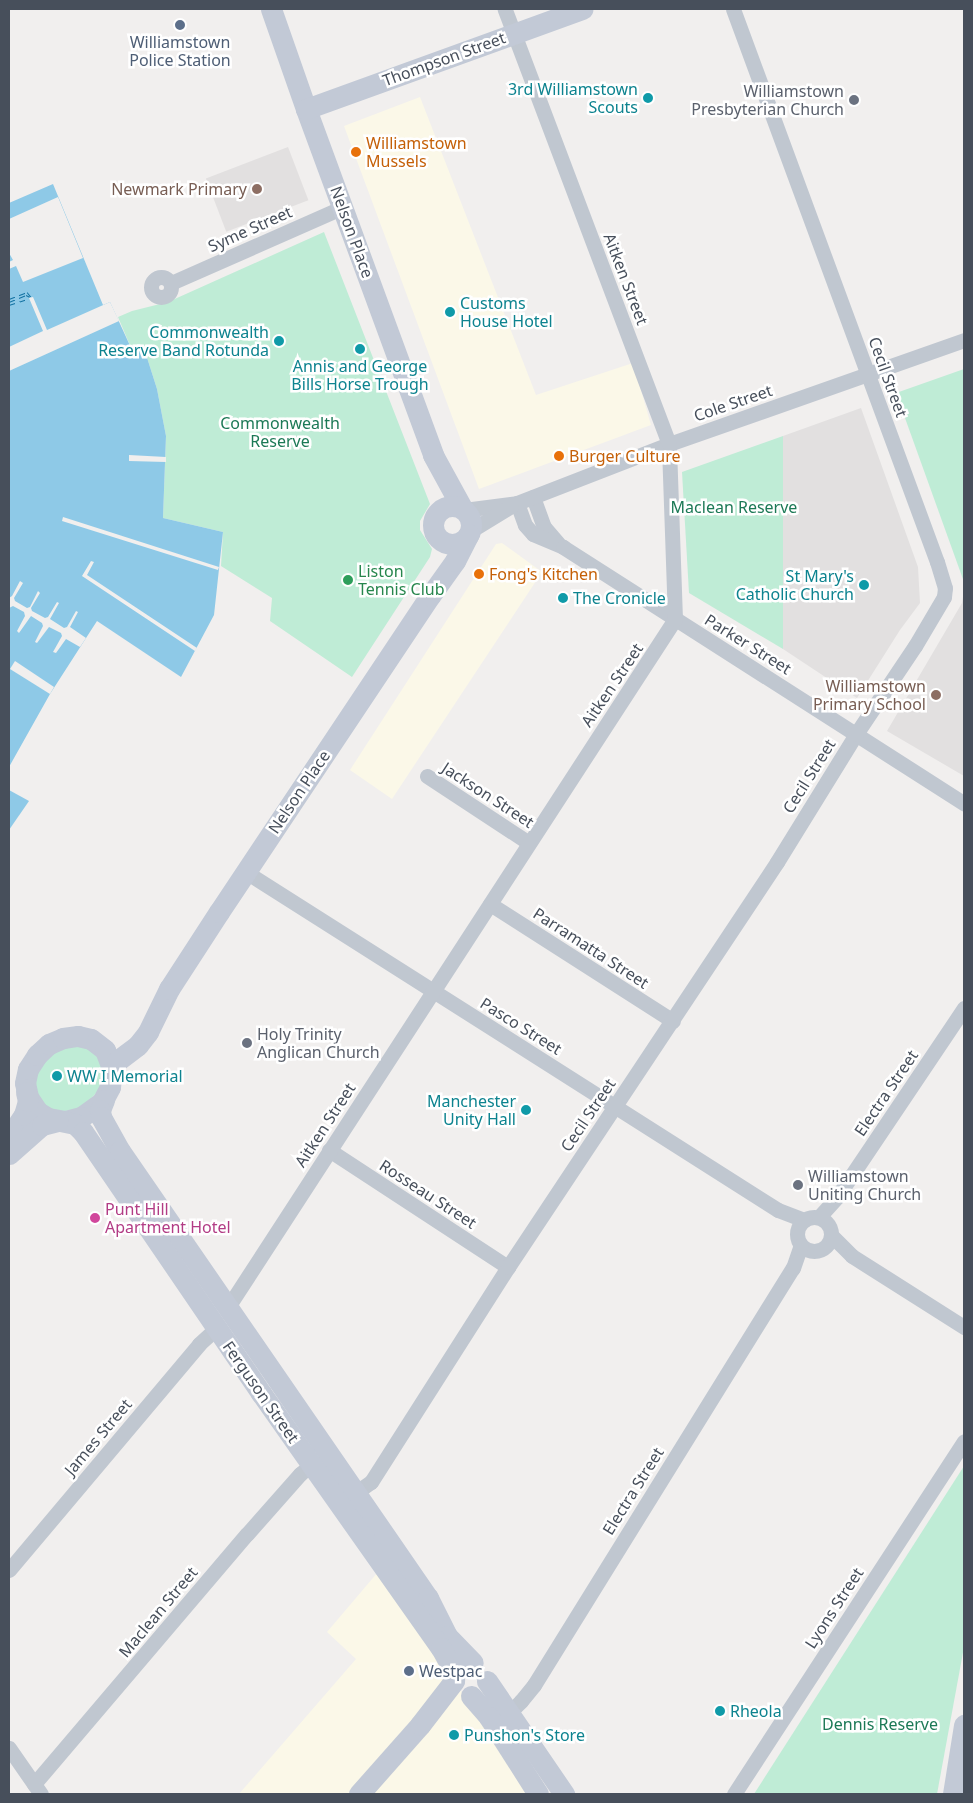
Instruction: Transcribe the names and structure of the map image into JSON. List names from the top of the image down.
{
  "streets": {
    "street": [
      "Thompson Street",
      "Syme Street",
      "Nelson Place",
      "Aitken Street",
      "Cecil Street",
      "Cole Street",
      "Parker Street",
      "Jackson Street",
      "Parramatta Street",
      "Pasco Street",
      "Electra Street",
      "Rosseau Street",
      "Ferguson Street",
      "James Street",
      "Lyons Street",
      "Maclean Street"
    ]
  },
  "crossings": [
    ["Thompson Street", "Nelson Place"],
    ["Thompson Street", "Aitken Street"],
    ["Syme Street", "Nelson Place"],
    ["Nelson Place", "Cole Street"],
    ["Nelson Place", "Pasco Street"],
    ["Nelson Place", "Ferguson Street"],
    ["Aitken Street", "Cole Street"],
    ["Aitken Street", "Parker Street"],
    ["Aitken Street", "Jackson Street"],
    ["Aitken Street", "Parramatta Street"],
    ["Aitken Street", "Pasco Street"],
    ["Aitken Street", "Rosseau Street"],
    ["Aitken Street", "Ferguson Street"],
    ["Cecil Street", "Cole Street"],
    ["Cecil Street", "Parker Street"],
    ["Cecil Street", "Parramatta Street"],
    ["Cecil Street", "Pasco Street"],
    ["Cecil Street", "Rosseau Street"],
    ["Cecil Street", "Ferguson Street"],
    ["Cole Street", "Parker Street"],
    ["Electra Street", "Ferguson Street"],
    ["Ferguson Street", "James Street"],
    ["Ferguson Street", "Maclean Street"]
  ],
  "parks": ["Commonwealth Reserve", "Maclean Reserve", "Dennis Reserve"],
  "places": [
    "Williamstown Police Station",
    "3rd Williamstown Scouts",
    "Williamstown Presbyterian Church",
    "Williamstown Mussels",
    "Newmark Primary",
    "Customs House Hotel",
    "Commonwealth Reserve Band Rotunda",
    "Annis and George Bills Horse Trough",
    "Burger Culture",
    "Fong's Kitchen",
    "Liston Tennis Club",
    "St Mary's Catholic Church",
    "The Cronicle",
    "Williamstown Primary School",
    "Holy Trinity Anglican Church",
    "WW I Memorial",
    "Manchester Unity Hall",
    "Williamstown Uniting Church",
    "Punt Hill Apartment Hotel",
    "Westpac",
    "Rheola",
    "Punshon's Store"
  ]
}
